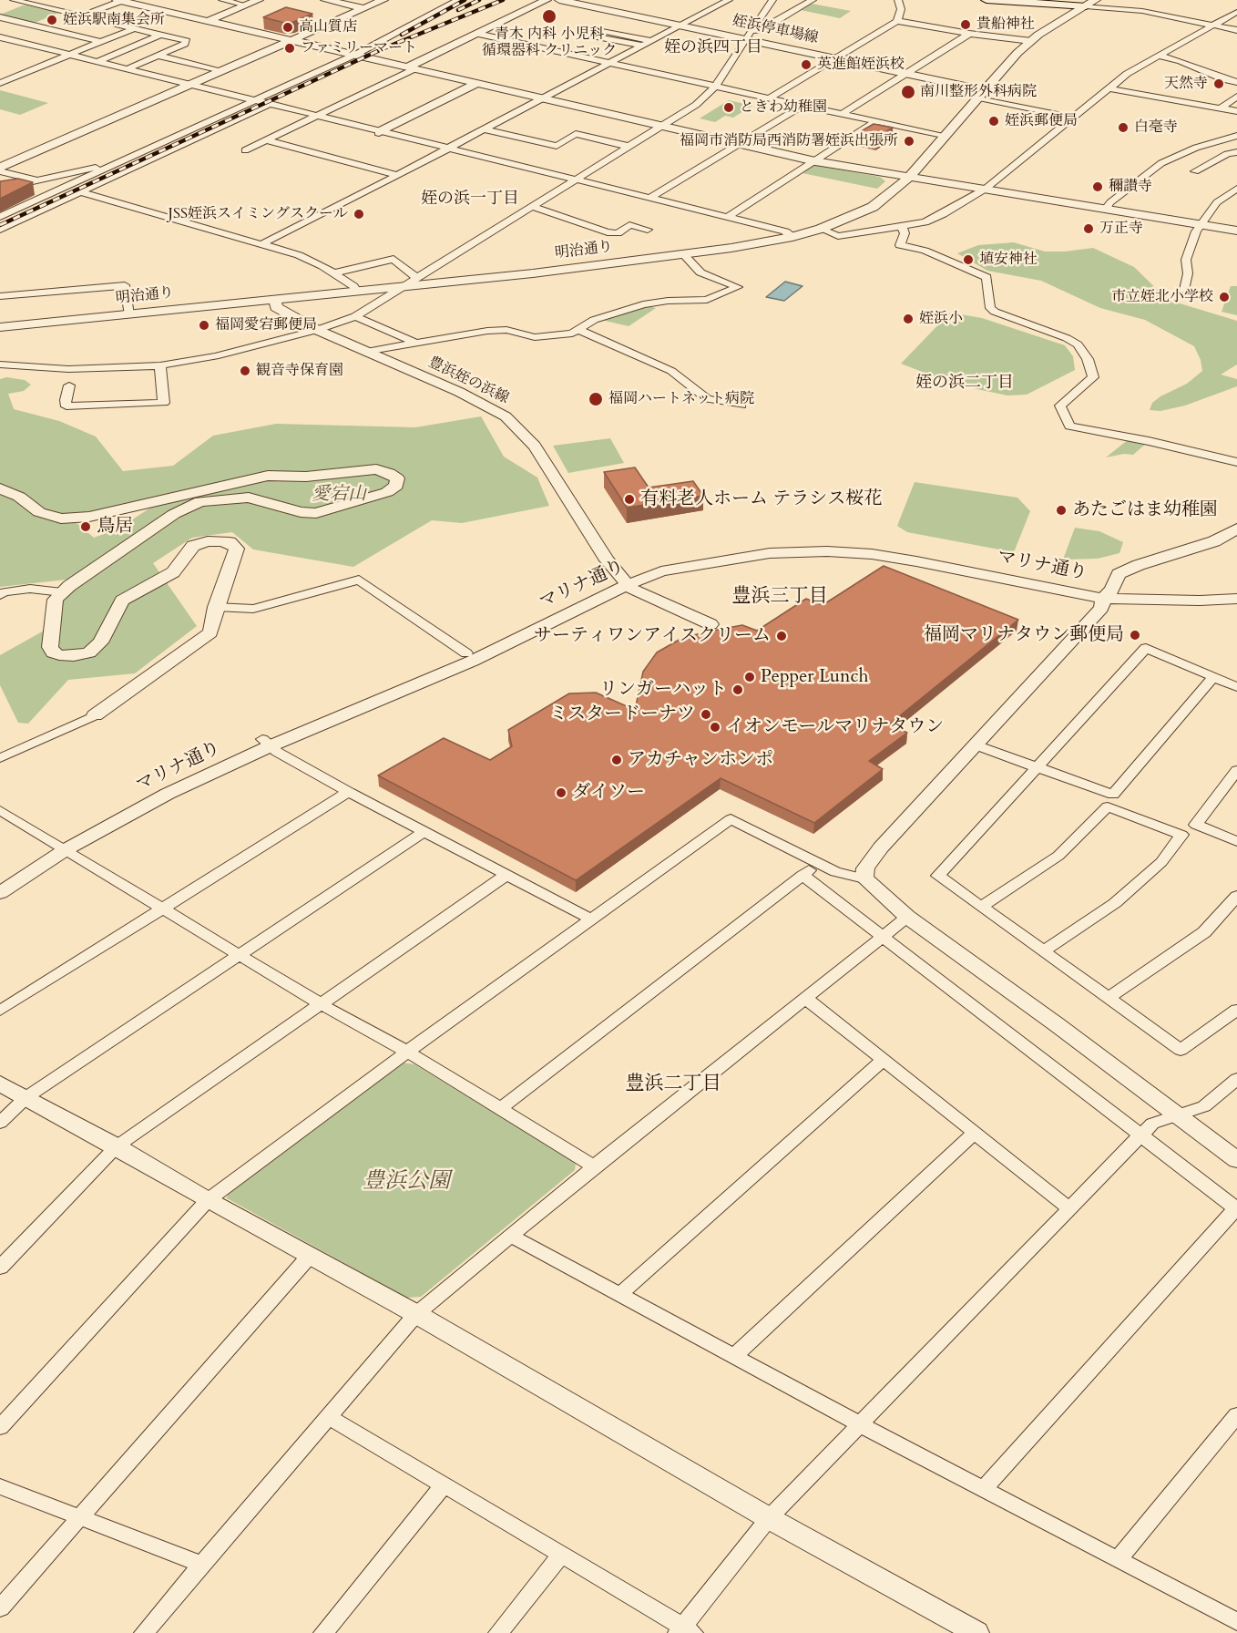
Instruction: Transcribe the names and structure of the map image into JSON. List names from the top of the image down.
{
  "streets": {
    "street": [
      "姪浜停車場線",
      "明治通り",
      "豊浜姪の浜線",
      "マリナ通り"
    ]
  },
  "crossings": [
    ["姪浜停車場線", "明治通り"],
    ["明治通り", "豊浜姪の浜線"],
    ["豊浜姪の浜線", "マリナ通り"]
  ],
  "districts": [
    "姪の浜四丁目",
    "姪の浜一丁目",
    "姪の浜二丁目",
    "豊浜三丁目",
    "豊浜二丁目"
  ],
  "parks": ["愛宕山", "豊浜公園"],
  "places": [
    "青木 内科 小児科 循環器科 クリニック",
    "姪浜駅南集会所",
    "貴船神社",
    "高山質店",
    "ファミリーマート",
    "英進館姪浜校",
    "天然寺",
    "南川整形外科病院",
    "ときわ幼稚園",
    "姪浜郵便局",
    "白毫寺",
    "福岡市消防局西消防署姪浜出張所",
    "穪讃寺",
    "JSS姪浜スイミングスクール",
    "万正寺",
    "埴安神社",
    "市立姪北小学校",
    "姪浜小",
    "福岡愛宕郵便局",
    "観音寺保育園",
    "福岡ハートネット病院",
    "有料老人ホーム テラシス桜花",
    "あたごはま幼稚園",
    "鳥居",
    "福岡マリナタウン郵便局",
    "サーティワンアイスクリーム",
    "Pepper Lunch",
    "リンガーハット",
    "ミスタードーナツ",
    "イオンモールマリナタウン",
    "アカチャンホンポ",
    "ダイソー"
  ]
}
